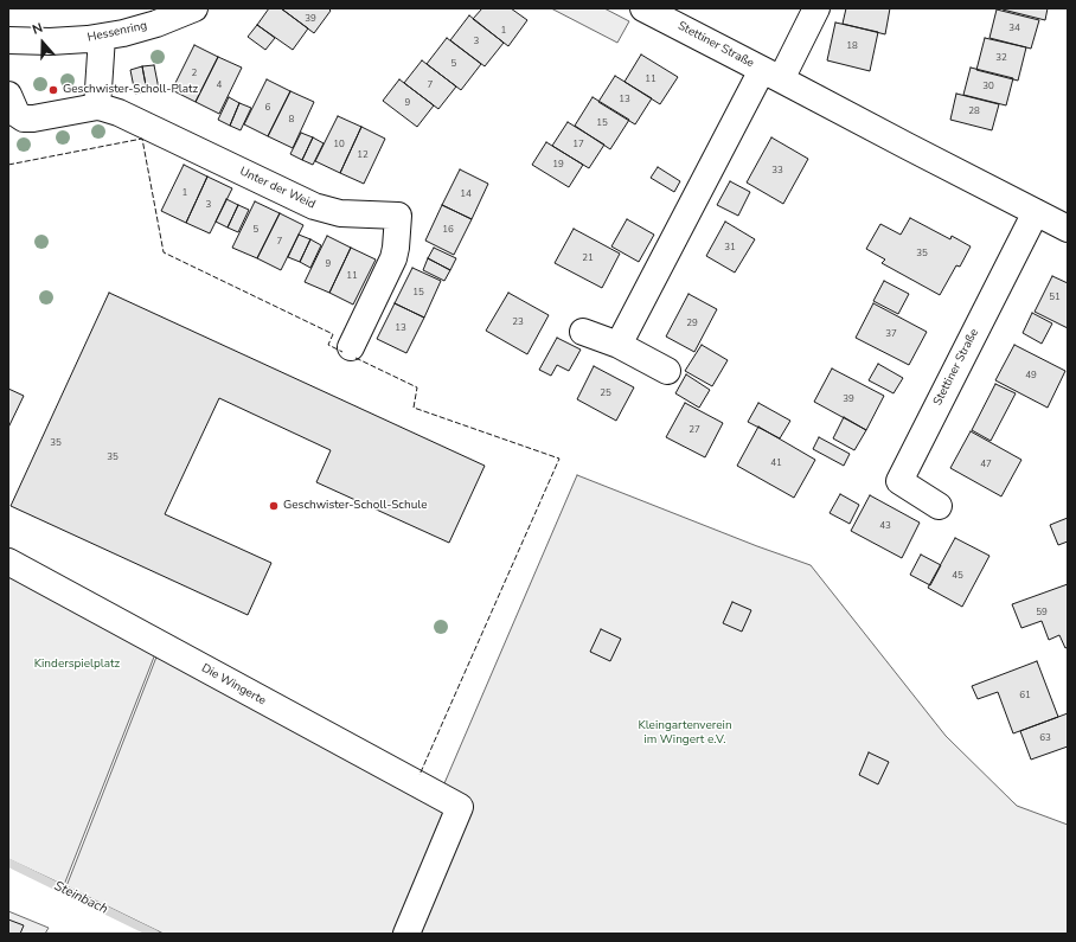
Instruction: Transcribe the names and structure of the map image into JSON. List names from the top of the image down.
{
  "streets": {
    "street": [
      "Hessenring",
      "Stettiner Straße",
      "Unter der Weid",
      "Die Wingerte"
    ]
  },
  "water": ["Steinbach"],
  "parks": ["Kinderspielplatz", "Kleingartenverein im Wingert e.V."],
  "places": ["Geschwister-Scholl-Platz", "Geschwister-Scholl-Schule"],
  "house_numbers": [
    "39",
    "34",
    "1",
    "3",
    "18",
    "32",
    "5",
    "2",
    "11",
    "4",
    "7",
    "30",
    "13",
    "9",
    "6",
    "28",
    "8",
    "15",
    "10",
    "17",
    "12",
    "19",
    "33",
    "1",
    "14",
    "3",
    "5",
    "16",
    "7",
    "31",
    "35",
    "21",
    "9",
    "11",
    "15",
    "51",
    "23",
    "29",
    "13",
    "37",
    "49",
    "25",
    "39",
    "27",
    "35",
    "35",
    "41",
    "47",
    "43",
    "45",
    "59",
    "61",
    "63"
  ],
  "north": "top"
}
